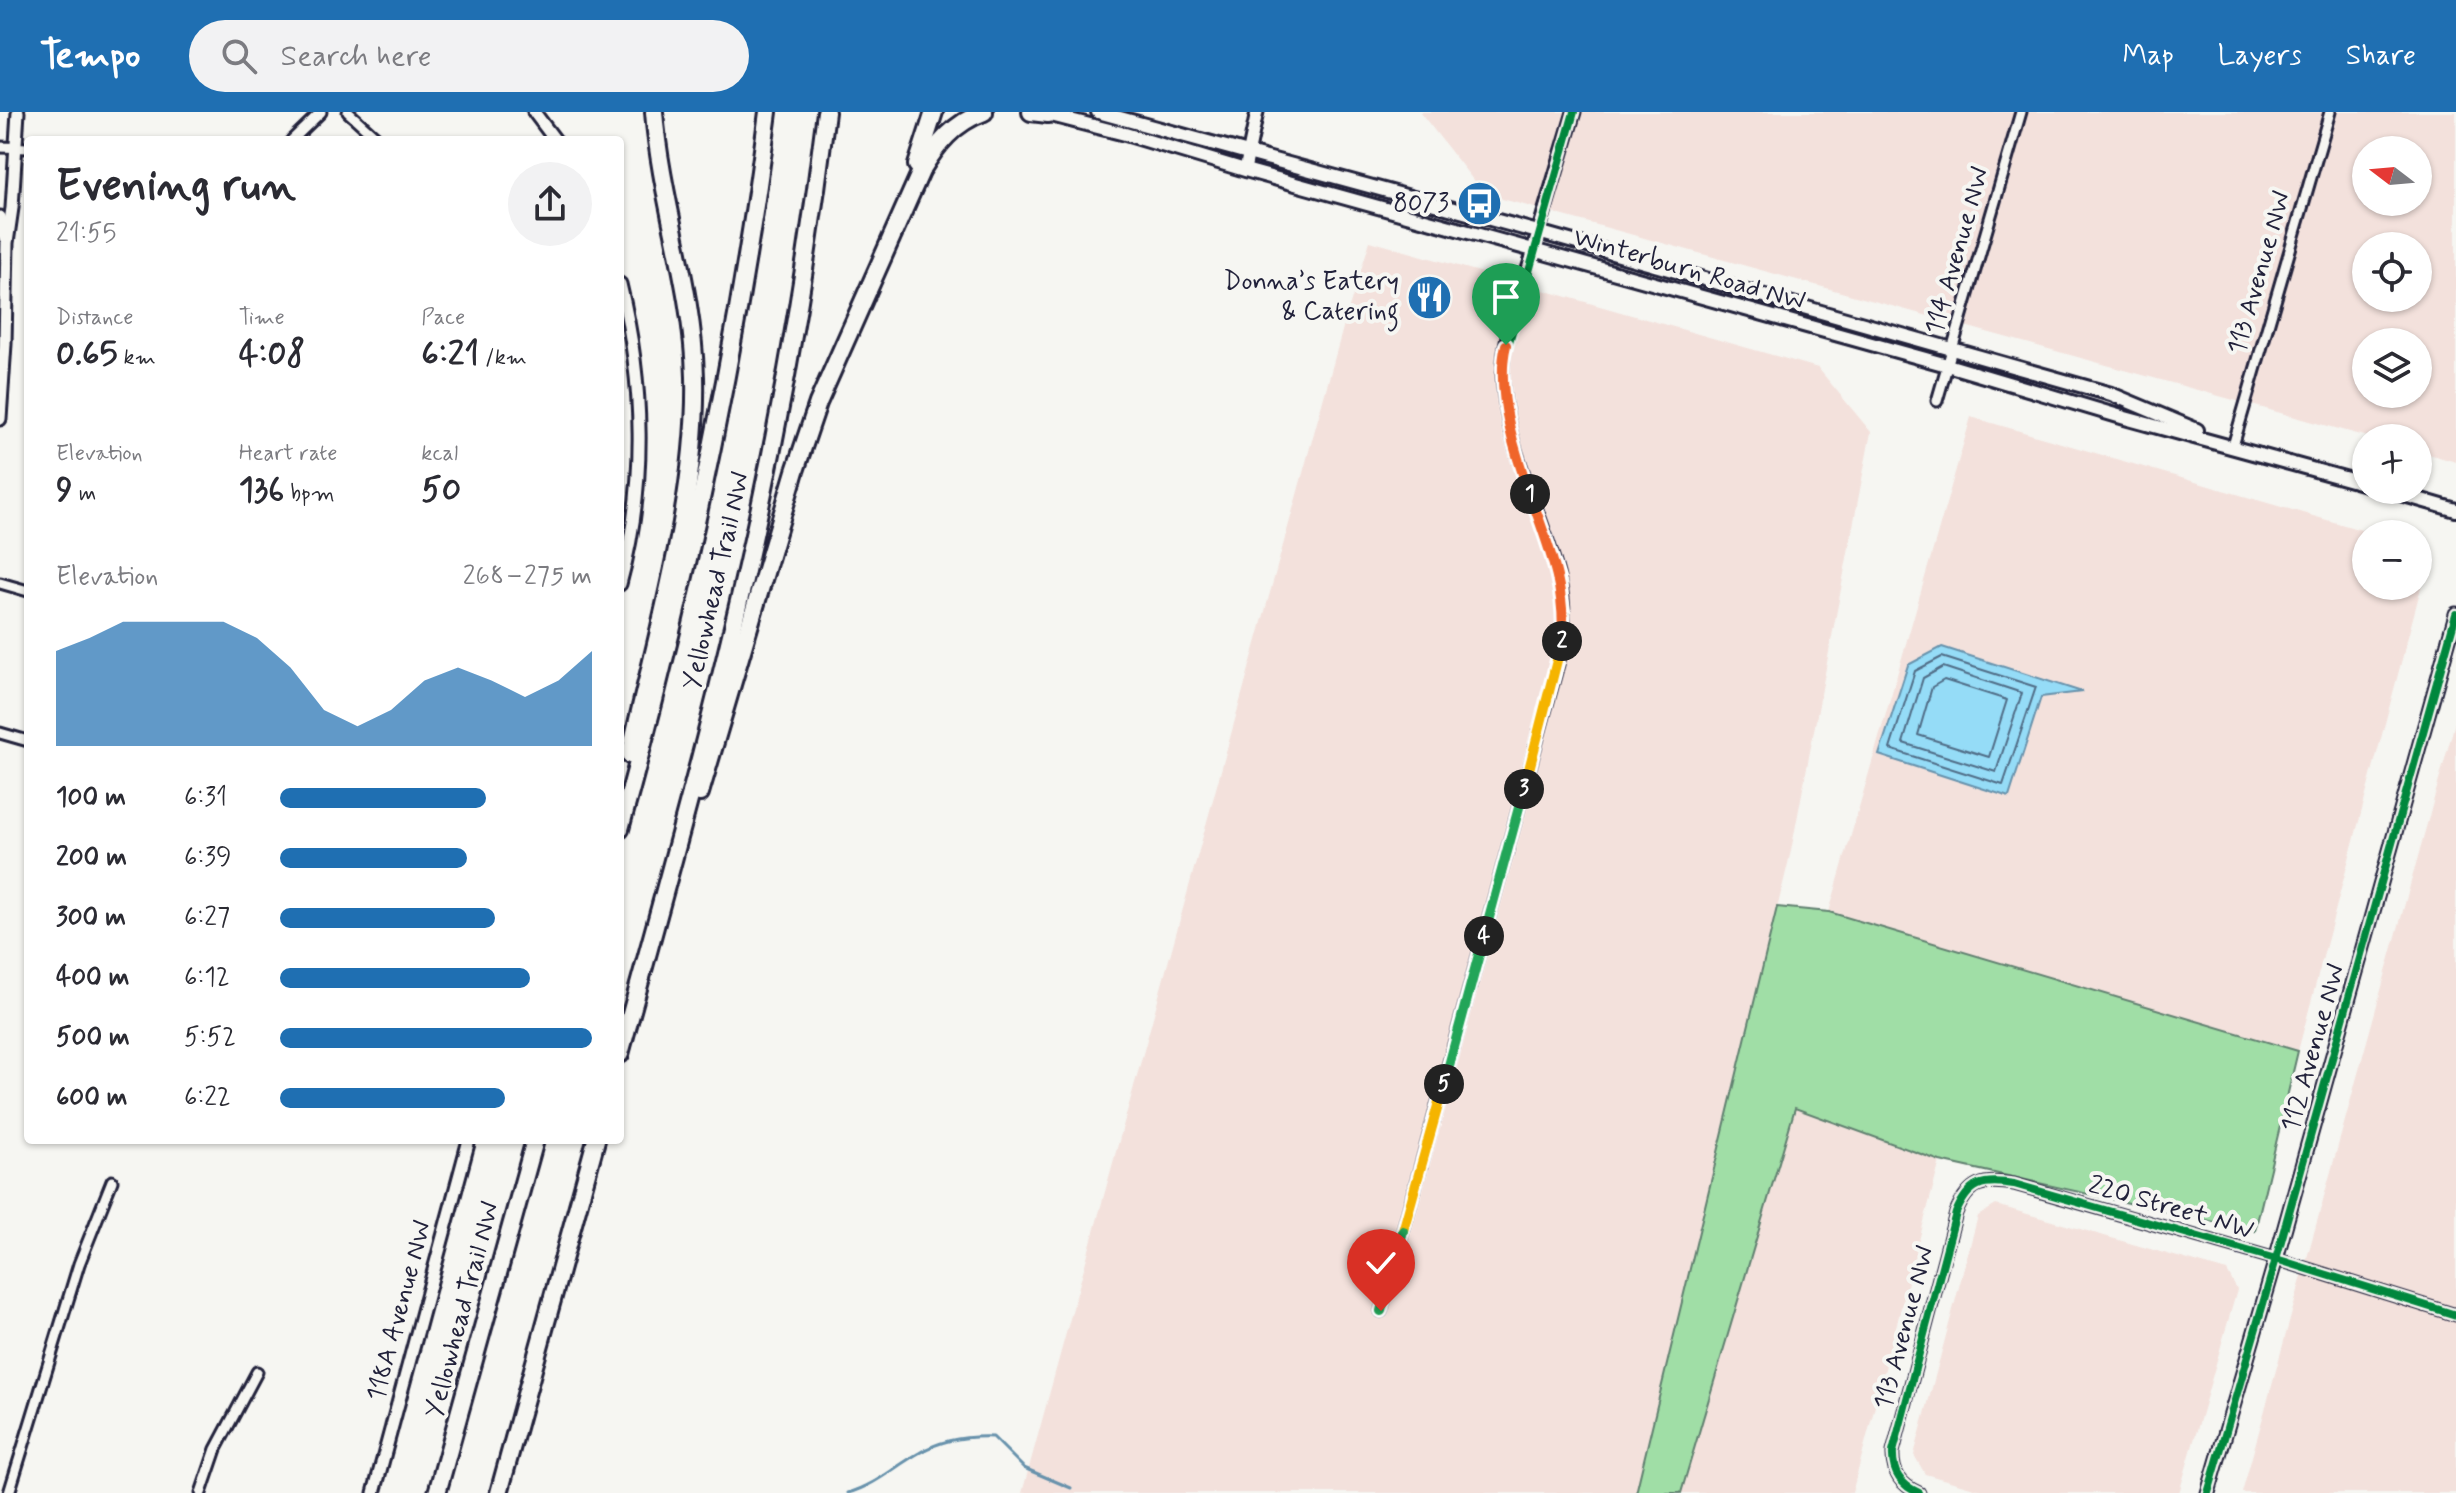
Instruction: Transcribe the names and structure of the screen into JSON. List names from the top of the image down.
{
  "streets": {
    "highway": ["Yellowhead Trail NW"],
    "main road": ["Winterburn Road NW"],
    "street": [
      "114 Avenue NW",
      "113 Avenue NW",
      "112 Avenue NW",
      "220 Street NW",
      "118A Avenue NW"
    ]
  },
  "crossings": [
    ["114 Avenue NW", "Winterburn Road NW"],
    ["Winterburn Road NW", "113 Avenue NW"],
    ["113 Avenue NW", "220 Street NW"],
    ["112 Avenue NW", "220 Street NW"]
  ],
  "places": {
    "bus stop": ["8073"],
    "restaurant": ["Donna’s Eatery & Catering"]
  },
  "north": "left",
  "page": {
    "header": "Tempo",
    "search": "Search here",
    "nav": ["Map", "Layers", "Share"],
    "map_buttons": ["+", "−"],
    "heading": ["Evening run", "21:55"],
    "stats": [
      ["Distance", "0.65 km"],
      ["Time", "4:08"],
      ["Pace", "6:21 /km"],
      ["Elevation", "9 m"],
      ["Heart rate", "136 bpm"],
      ["kcal", "50"]
    ],
    "pins": [
      "1",
      "2",
      "3",
      "4",
      "5"
    ],
    "chart": ["Elevation", "268–275 m"],
    "list": [
      {
        "name": "100 m",
        "note": "6:31"
      },
      {
        "name": "200 m",
        "note": "6:39"
      },
      {
        "name": "300 m",
        "note": "6:27"
      },
      {
        "name": "400 m",
        "note": "6:12"
      },
      {
        "name": "500 m",
        "note": "5:52"
      },
      {
        "name": "600 m",
        "note": "6:22"
      }
    ]
  }
}
